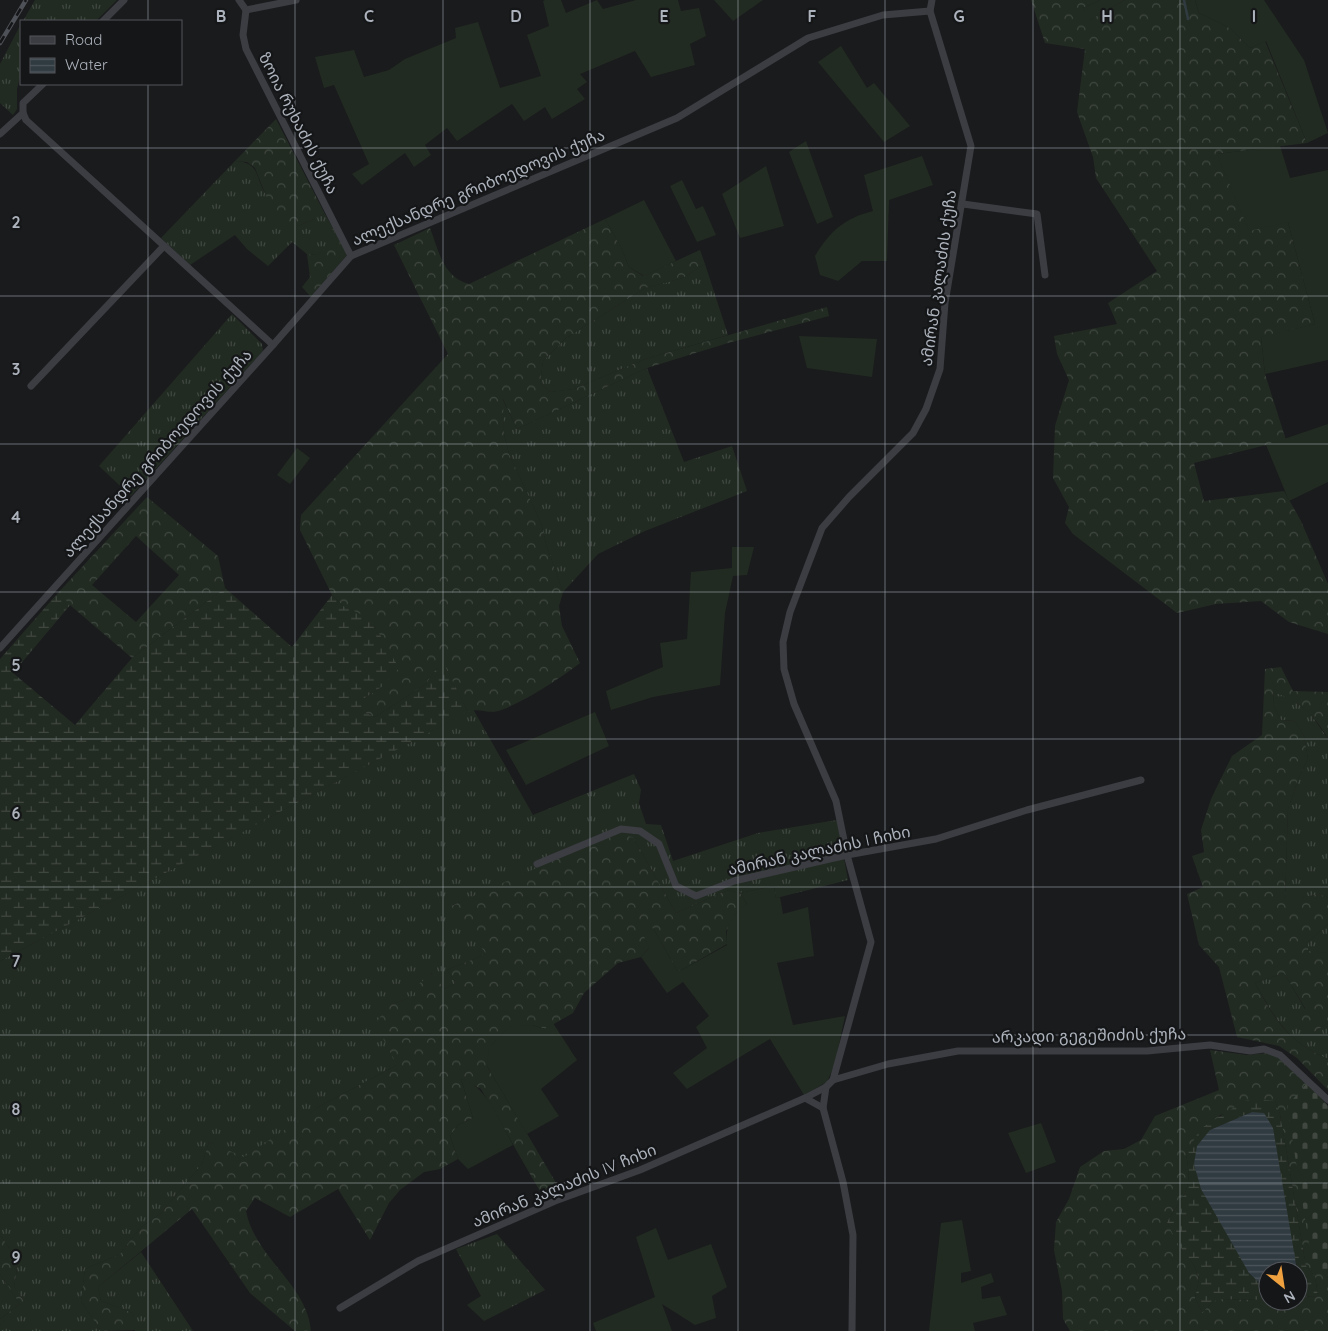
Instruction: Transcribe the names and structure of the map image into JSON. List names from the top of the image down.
{
  "streets": {
    "street": [
      "ზოია რუხაძის ქუჩა",
      "ალექსანდრე გრიბოედოვის ქუჩა",
      "ამირან კალაძის ქუჩა",
      "ამირან კალაძის I ჩიხი",
      "არკადი გეგეშიძის ქუჩა",
      "ამირან კალაძის IV ჩიხი"
    ]
  },
  "crossings": [
    ["ზოია რუხაძის ქუჩა", "ალექსანდრე გრიბოედოვის ქუჩა"],
    ["ალექსანდრე გრიბოედოვის ქუჩა", "ამირან კალაძის ქუჩა"],
    ["ამირან კალაძის ქუჩა", "ამირან კალაძის I ჩიხი"],
    ["ამირან კალაძის ქუჩა", "არკადი გეგეშიძის ქუჩა"],
    ["ამირან კალაძის ქუჩა", "ამირან კალაძის IV ჩიხი"]
  ],
  "legend": ["Road", "Water"],
  "north": "bottom right",
  "grid": {
    "columns": [
      "B",
      "C",
      "D",
      "E",
      "F",
      "G",
      "H",
      "I"
    ],
    "rows": [
      "2",
      "3",
      "4",
      "5",
      "6",
      "7",
      "8",
      "9"
    ]
  }
}
